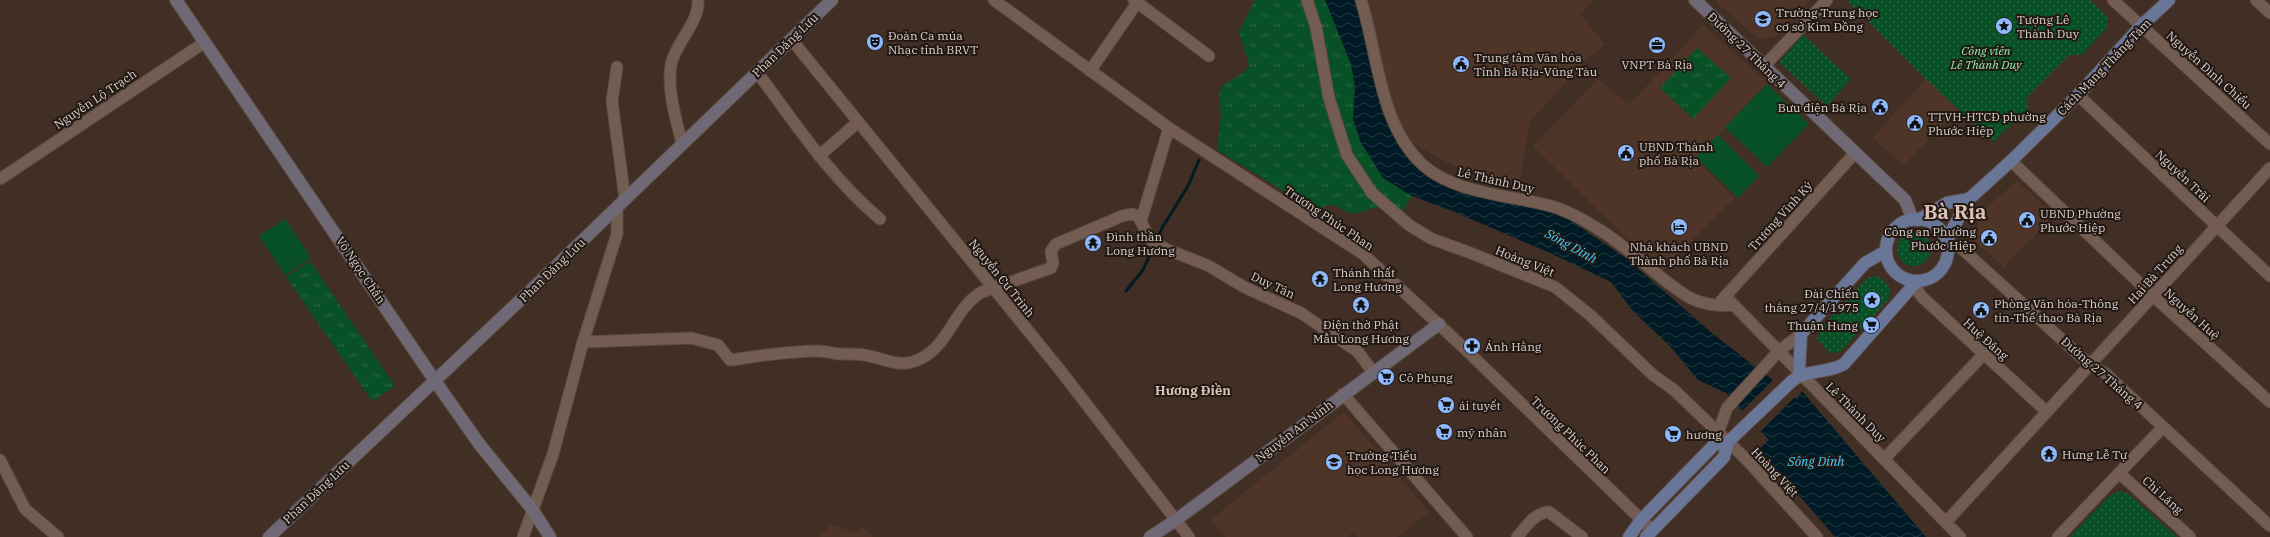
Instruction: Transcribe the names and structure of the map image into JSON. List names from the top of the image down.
{
  "streets": {
    "main road": ["Cách Mạng Tháng Tám"],
    "street": [
      "Phan Đăng Lưu",
      "Đường 27 Tháng 4",
      "Nguyễn Đình Chiểu",
      "Nguyễn Lộ Trạch",
      "Nguyễn Trãi",
      "Lê Thành Duy",
      "Trương Vĩnh Ký",
      "Trương Phúc Phan",
      "Hoàng Việt",
      "Võ Ngọc Chấn",
      "Hai Bà Trưng",
      "Nguyễn Cư Trinh",
      "Duy Tân",
      "Nguyễn Huệ",
      "Huệ Đăng",
      "Nguyễn An Ninh",
      "Chi Lăng"
    ]
  },
  "crossings": [
    ["Phan Đăng Lưu", "Võ Ngọc Chấn"],
    ["Phan Đăng Lưu", "Nguyễn Cư Trinh"],
    ["Đường 27 Tháng 4", "Cách Mạng Tháng Tám"],
    ["Đường 27 Tháng 4", "Trương Vĩnh Ký"],
    ["Đường 27 Tháng 4", "Hai Bà Trưng"],
    ["Đường 27 Tháng 4", "Huệ Đăng"],
    ["Cách Mạng Tháng Tám", "Nguyễn Đình Chiểu"],
    ["Cách Mạng Tháng Tám", "Nguyễn Trãi"],
    ["Cách Mạng Tháng Tám", "Nguyễn Huệ"],
    ["Cách Mạng Tháng Tám", "Huệ Đăng"],
    ["Nguyễn Lộ Trạch", "Võ Ngọc Chấn"],
    ["Nguyễn Trãi", "Hai Bà Trưng"],
    ["Lê Thành Duy", "Trương Vĩnh Ký"],
    ["Lê Thành Duy", "Hai Bà Trưng"],
    ["Trương Phúc Phan", "Nguyễn An Ninh"],
    ["Hai Bà Trưng", "Nguyễn Huệ"],
    ["Hai Bà Trưng", "Huệ Đăng"],
    ["Nguyễn Cư Trinh", "Nguyễn An Ninh"],
    ["Duy Tân", "Nguyễn An Ninh"]
  ],
  "districts": ["Bà Rịa", "Hương Điền"],
  "water": ["Sông Dinh"],
  "parks": ["Công viên Lê Thành Duy"],
  "places": {
    "school or university": ["Trường Trung học cơ sở Kim Đồng", "Trường Tiểu học Long Hương"],
    "place": ["Tượng Lê Thành Duy", "Đài Chiến thắng 27/4/1975"],
    "theatre": ["Đoàn Ca múa Nhạc tỉnh BRVT"],
    "office": ["VNPT Bà Rịa"],
    "public building": [
      "Trung tâm Văn hóa Tỉnh Bà Rịa-Vũng Tàu",
      "Bưu điện Bà Rịa",
      "TTVH-HTCĐ phường Phước Hiệp",
      "UBND Thành phố Bà Rịa",
      "UBND Phường Phước Hiệp",
      "Công an Phường Phước Hiệp",
      "Phòng Văn hóa-Thông tin-Thể thao Bà Rịa"
    ],
    "hotel": ["Nhà khách UBND Thành phố Bà Rịa"],
    "temple": [
      "Đình thần Long Hương",
      "Thánh thất Long Hương",
      "Điện thờ Phật Mẫu Long Hương",
      "Hưng Lễ Tự"
    ],
    "supermarket": [
      "Thuận Hưng",
      "Cô Phụng",
      "ái tuyết",
      "mỹ nhân",
      "hương"
    ],
    "pharmacy": ["Ánh Hằng"]
  }
}
